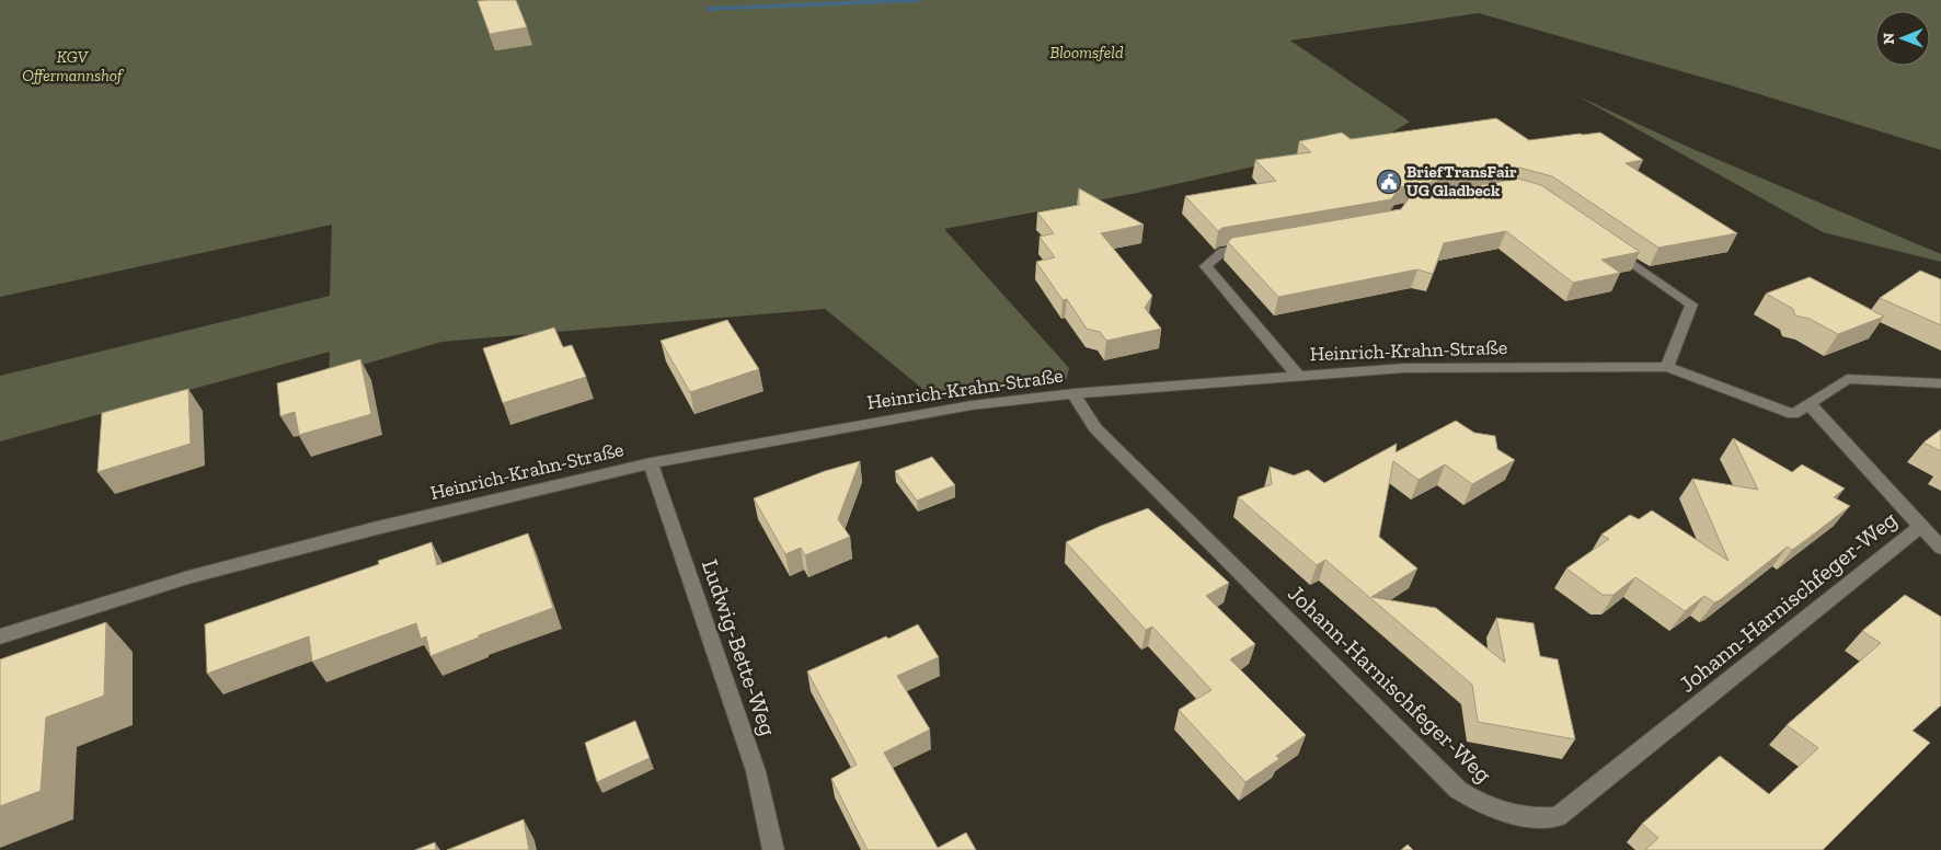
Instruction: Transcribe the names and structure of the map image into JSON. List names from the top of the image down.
{
  "streets": {
    "street": ["Heinrich-Krahn-Straße", "Johann-Harnischfeger-Weg", "Ludwig-Bette-Weg"]
  },
  "crossings": [
    ["Heinrich-Krahn-Straße", "Johann-Harnischfeger-Weg"],
    ["Heinrich-Krahn-Straße", "Ludwig-Bette-Weg"]
  ],
  "parks": ["Bloomsfeld", "KGV Offermannshof"],
  "places": {
    "public building": ["BriefTransFair UG Gladbeck"]
  },
  "north": "left"
}
